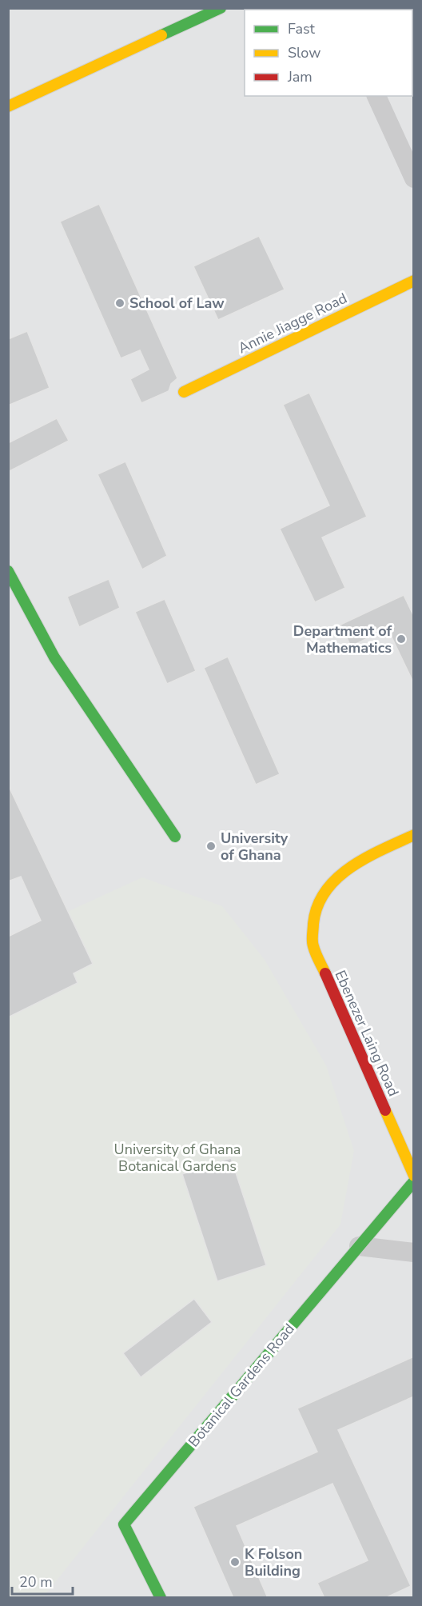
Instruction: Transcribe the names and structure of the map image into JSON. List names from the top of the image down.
{
  "streets": {
    "street": ["Annie Jiagge Road", "Ebenezer Laing Road", "Botanical Gardens Road"]
  },
  "parks": ["University of Ghana Botanical Gardens"],
  "places": [
    "School of Law",
    "Department of Mathematics",
    "University of Ghana",
    "K Folson Building"
  ],
  "legend": ["Fast", "Slow", "Jam"],
  "scale_bar": "20 m"
}
